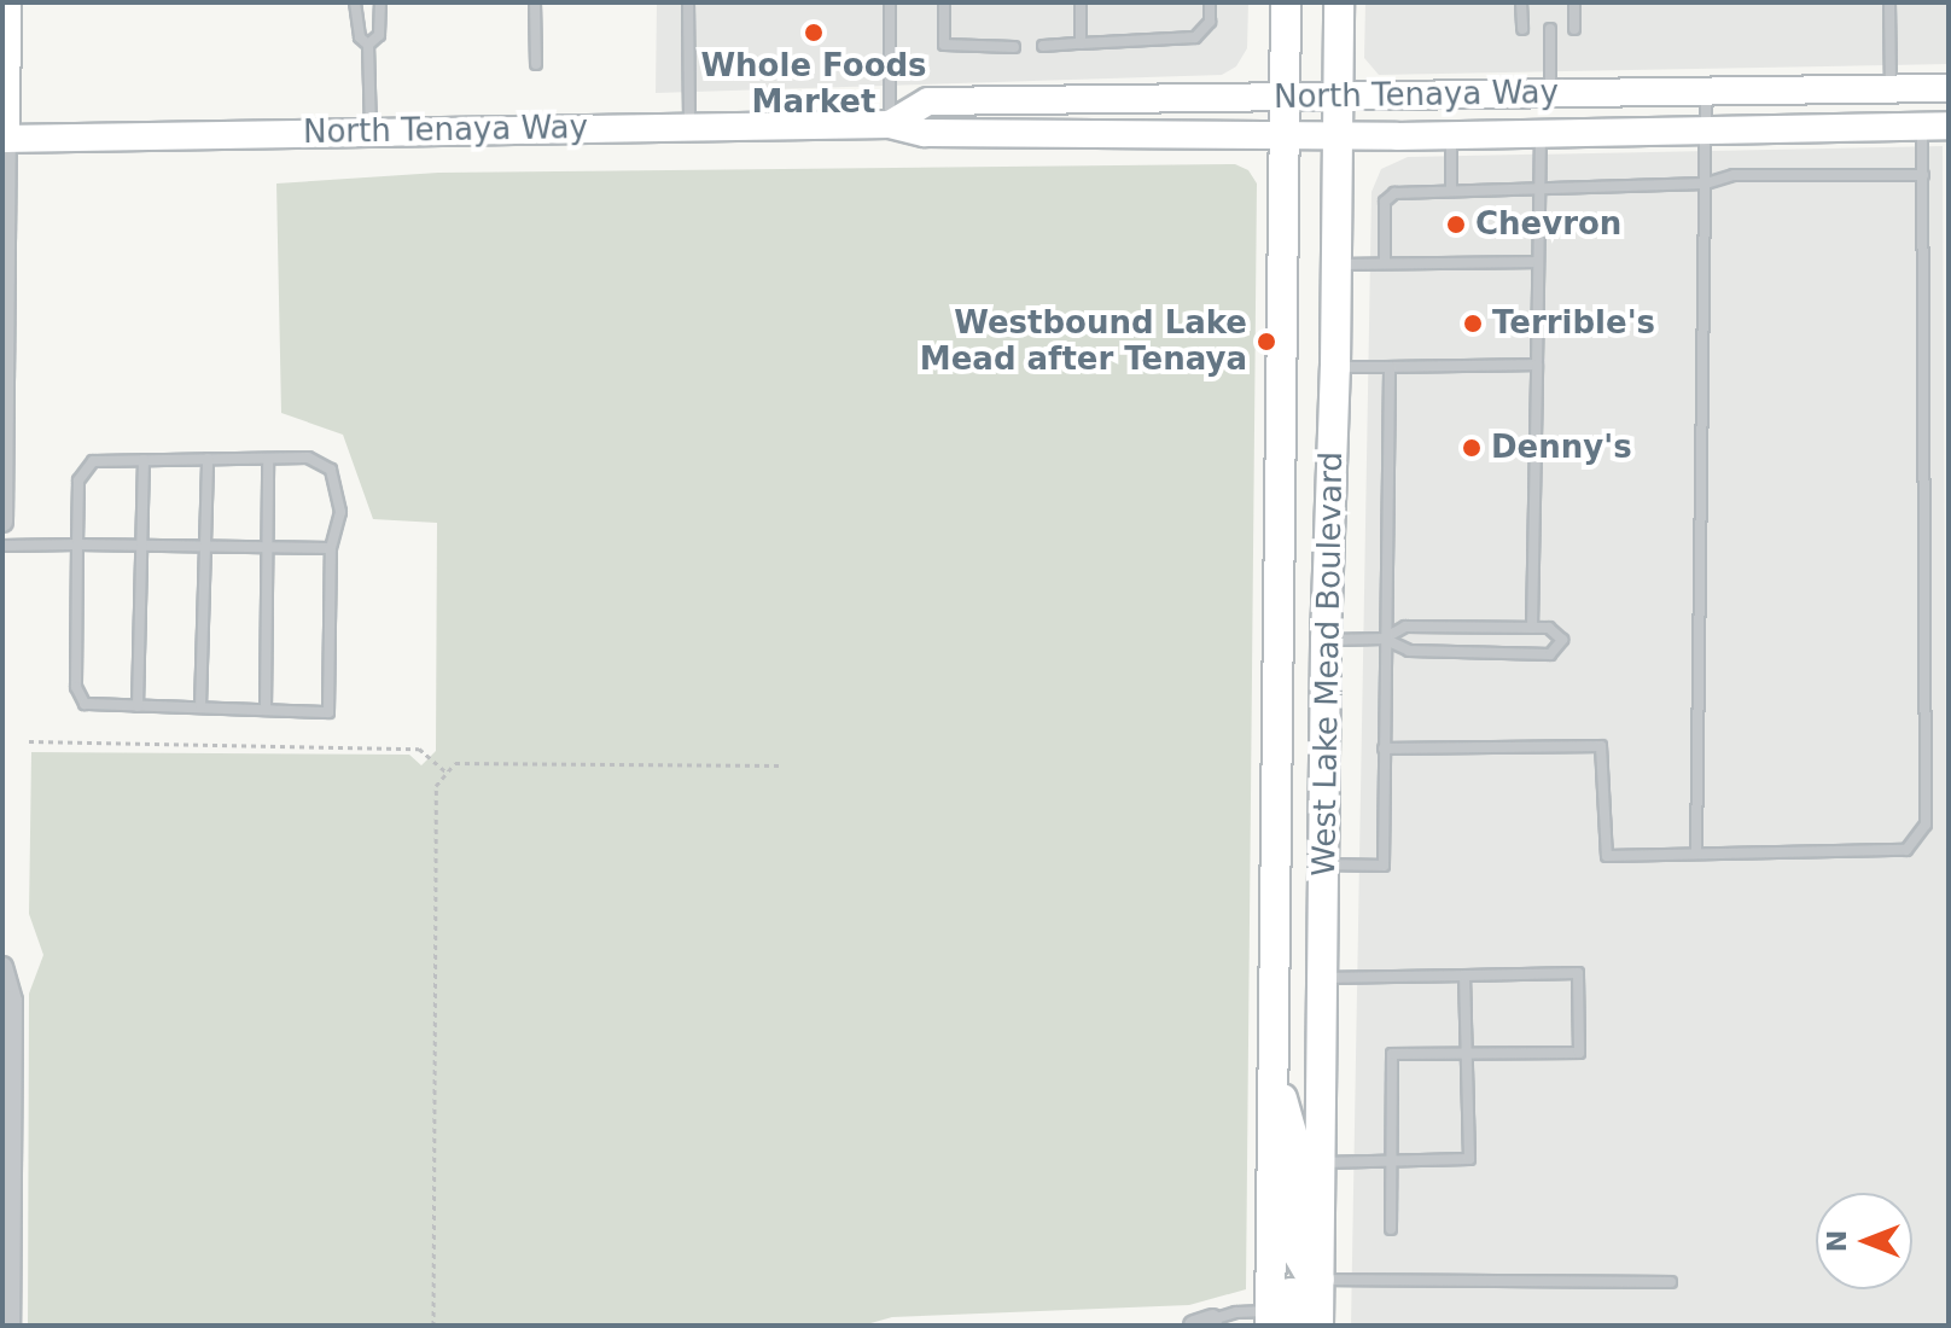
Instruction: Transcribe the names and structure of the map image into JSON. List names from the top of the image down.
{
  "streets": {
    "main road": ["North Tenaya Way", "West Lake Mead Boulevard"]
  },
  "crossings": [
    ["North Tenaya Way", "West Lake Mead Boulevard"]
  ],
  "places": [
    "Whole Foods Market",
    "Chevron",
    "Terrible's",
    "Westbound Lake Mead after Tenaya",
    "Denny's"
  ],
  "north": "left"
}
